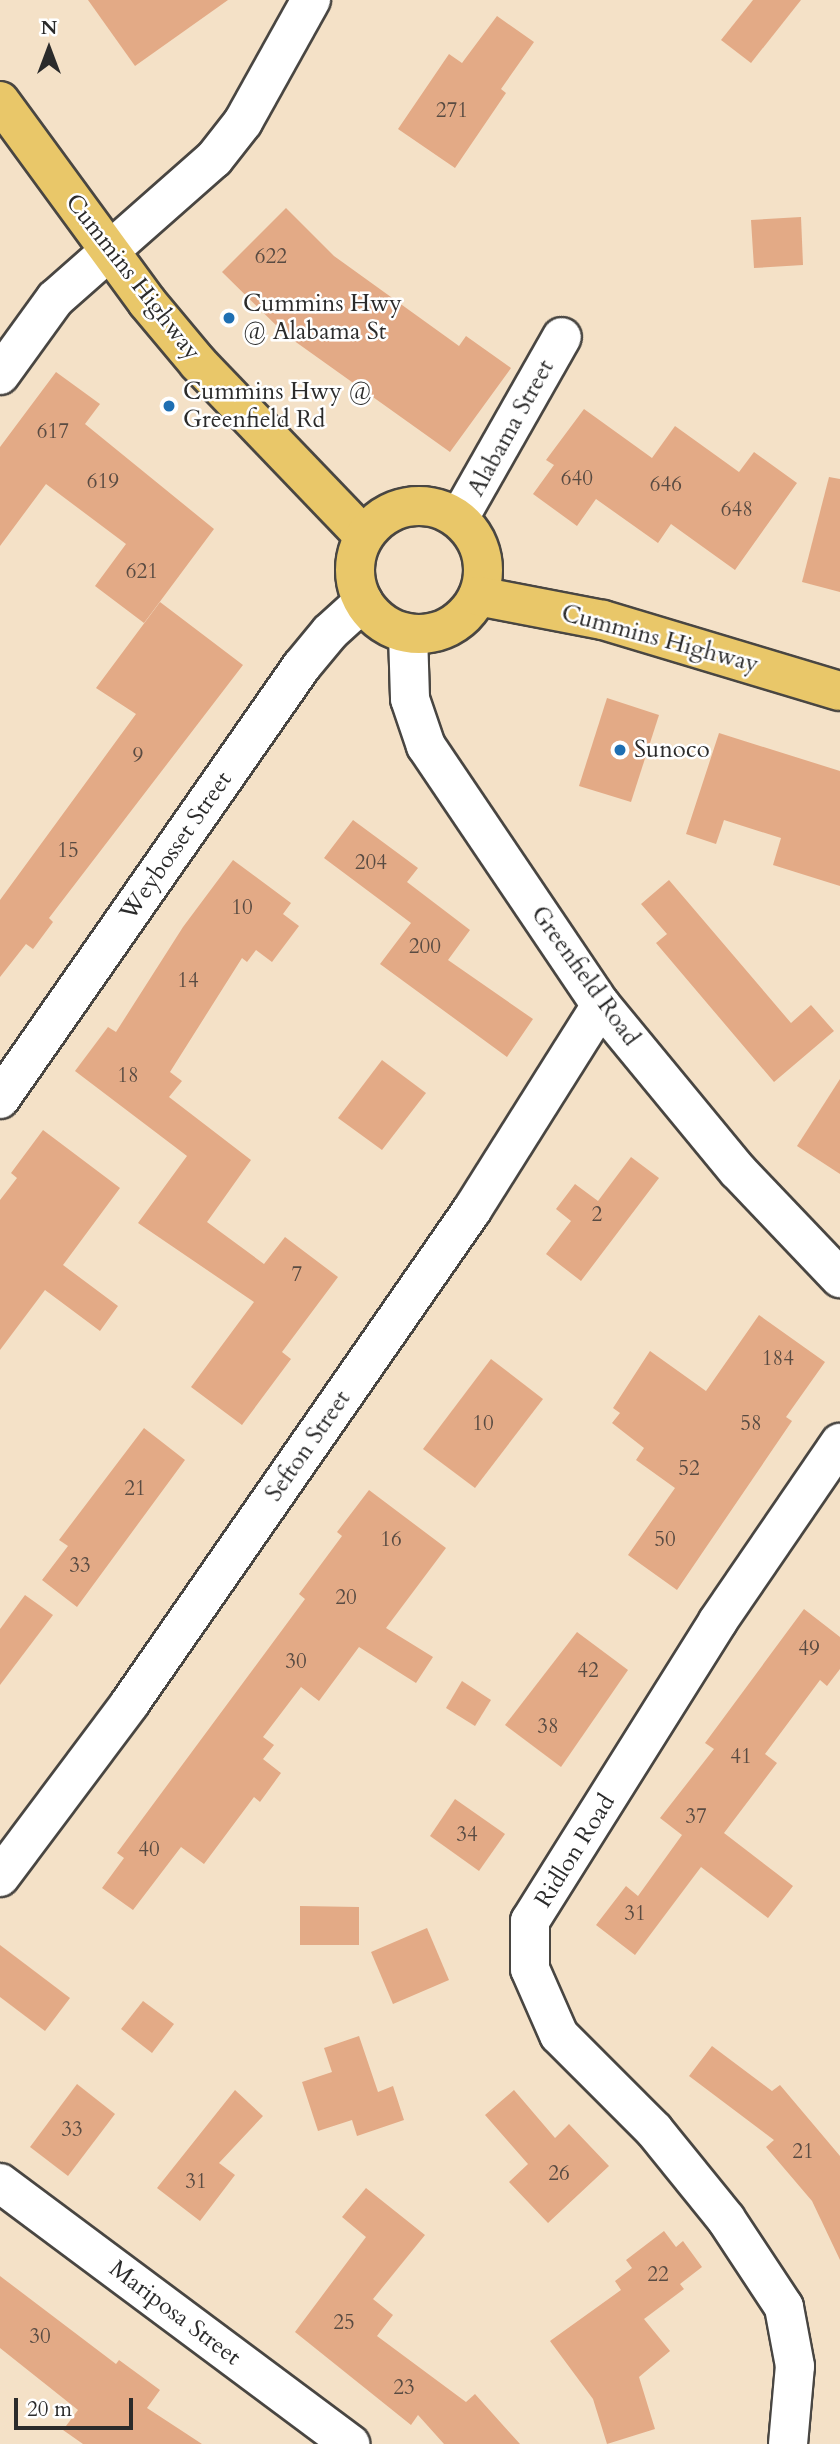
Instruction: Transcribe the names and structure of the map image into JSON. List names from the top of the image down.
{
  "streets": {
    "main road": ["Cummins Highway"],
    "street": [
      "Alabama Street",
      "Weybosset Street",
      "Greenfield Road",
      "Sefton Street",
      "Ridlon Road",
      "Mariposa Street"
    ]
  },
  "crossings": [
    ["Cummins Highway", "Alabama Street"],
    ["Cummins Highway", "Weybosset Street"],
    ["Cummins Highway", "Greenfield Road"],
    ["Alabama Street", "Weybosset Street"],
    ["Alabama Street", "Greenfield Road"],
    ["Weybosset Street", "Greenfield Road"],
    ["Greenfield Road", "Sefton Street"]
  ],
  "places": ["Cummins Hwy @ Alabama St", "Cummins Hwy @ Greenfield Rd", "Sunoco"],
  "house_numbers": [
    "271",
    "622",
    "617",
    "640",
    "619",
    "646",
    "648",
    "621",
    "9",
    "15",
    "204",
    "10",
    "200",
    "14",
    "18",
    "2",
    "7",
    "184",
    "10",
    "58",
    "52",
    "21",
    "16",
    "50",
    "33",
    "20",
    "49",
    "30",
    "42",
    "38",
    "41",
    "37",
    "34",
    "40",
    "31",
    "33",
    "21",
    "26",
    "31",
    "22",
    "25",
    "30",
    "23"
  ],
  "scale_bar": "20 m",
  "north": "top"
}
